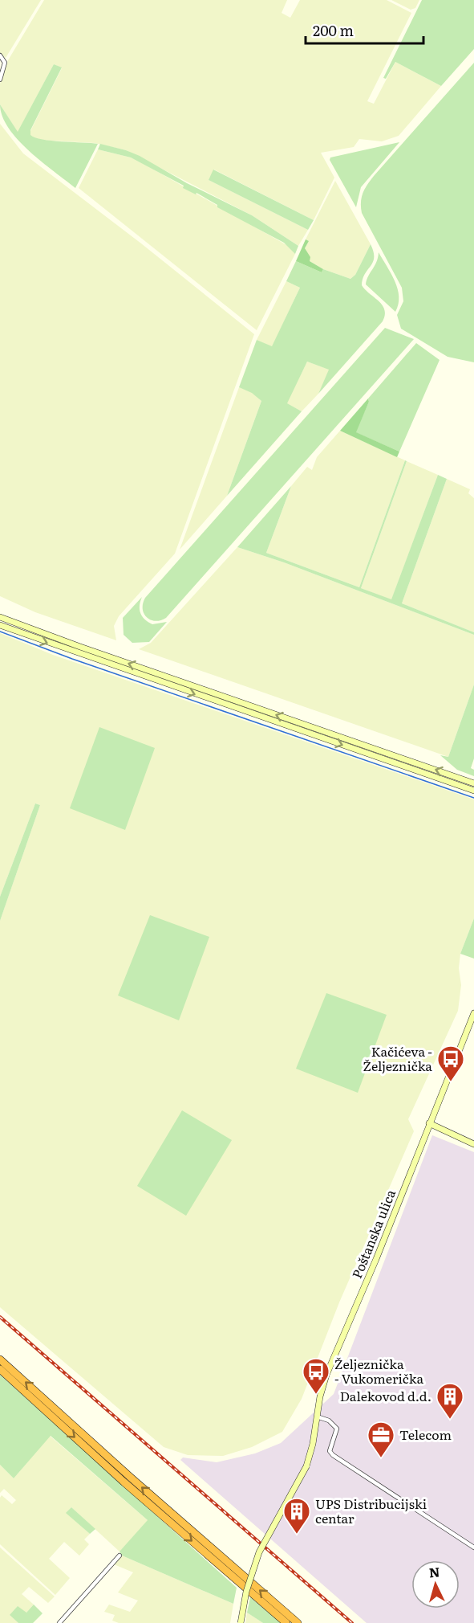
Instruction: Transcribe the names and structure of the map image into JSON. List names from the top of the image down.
{
  "streets": {
    "main road": ["Poštanska ulica"]
  },
  "places": {
    "bus stop": ["Kačićeva - Željeznička", "Željeznička - Vukomerička"],
    "building": ["Dalekovod d.d.", "UPS Distribucijski centar"],
    "office": ["Telecom"]
  },
  "scale_bar": "200 m",
  "north": "top"
}
